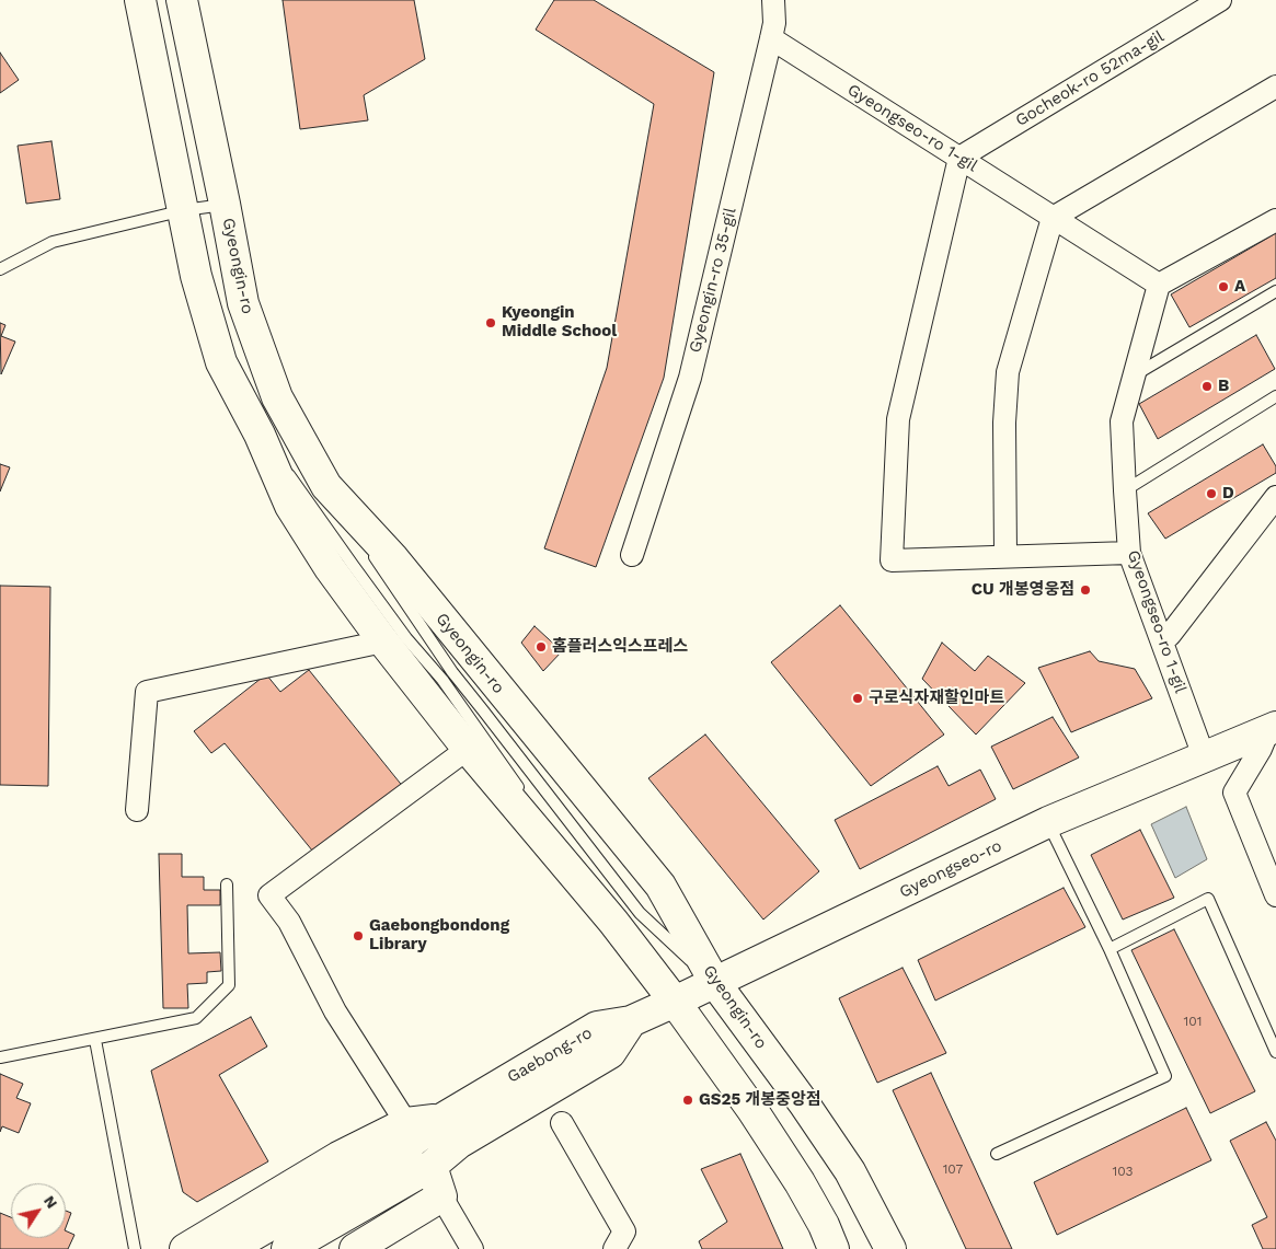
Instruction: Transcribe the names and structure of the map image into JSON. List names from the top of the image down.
{
  "streets": {
    "main road": ["Gyeongin-ro", "Gyeongseo-ro", "Gaebong-ro"],
    "street": ["Gocheok-ro 52ma-gil", "Gyeongseo-ro 1-gil", "Gyeongin-ro 35-gil"]
  },
  "crossings": [
    ["Gocheok-ro 52ma-gil", "Gyeongseo-ro 1-gil"],
    ["Gyeongseo-ro 1-gil", "Gyeongin-ro 35-gil"],
    ["Gyeongseo-ro 1-gil", "Gyeongseo-ro"],
    ["Gyeongin-ro", "Gyeongseo-ro"],
    ["Gyeongseo-ro", "Gaebong-ro"]
  ],
  "places": [
    "A",
    "Kyeongin Middle School",
    "B",
    "D",
    "CU 개봉영웅점",
    "홈플러스익스프레스",
    "구로식자재할인마트",
    "Gaebongbondong Library",
    "GS25 개봉중앙점"
  ],
  "house_numbers": ["101", "107", "103"],
  "north": "top right"
}
